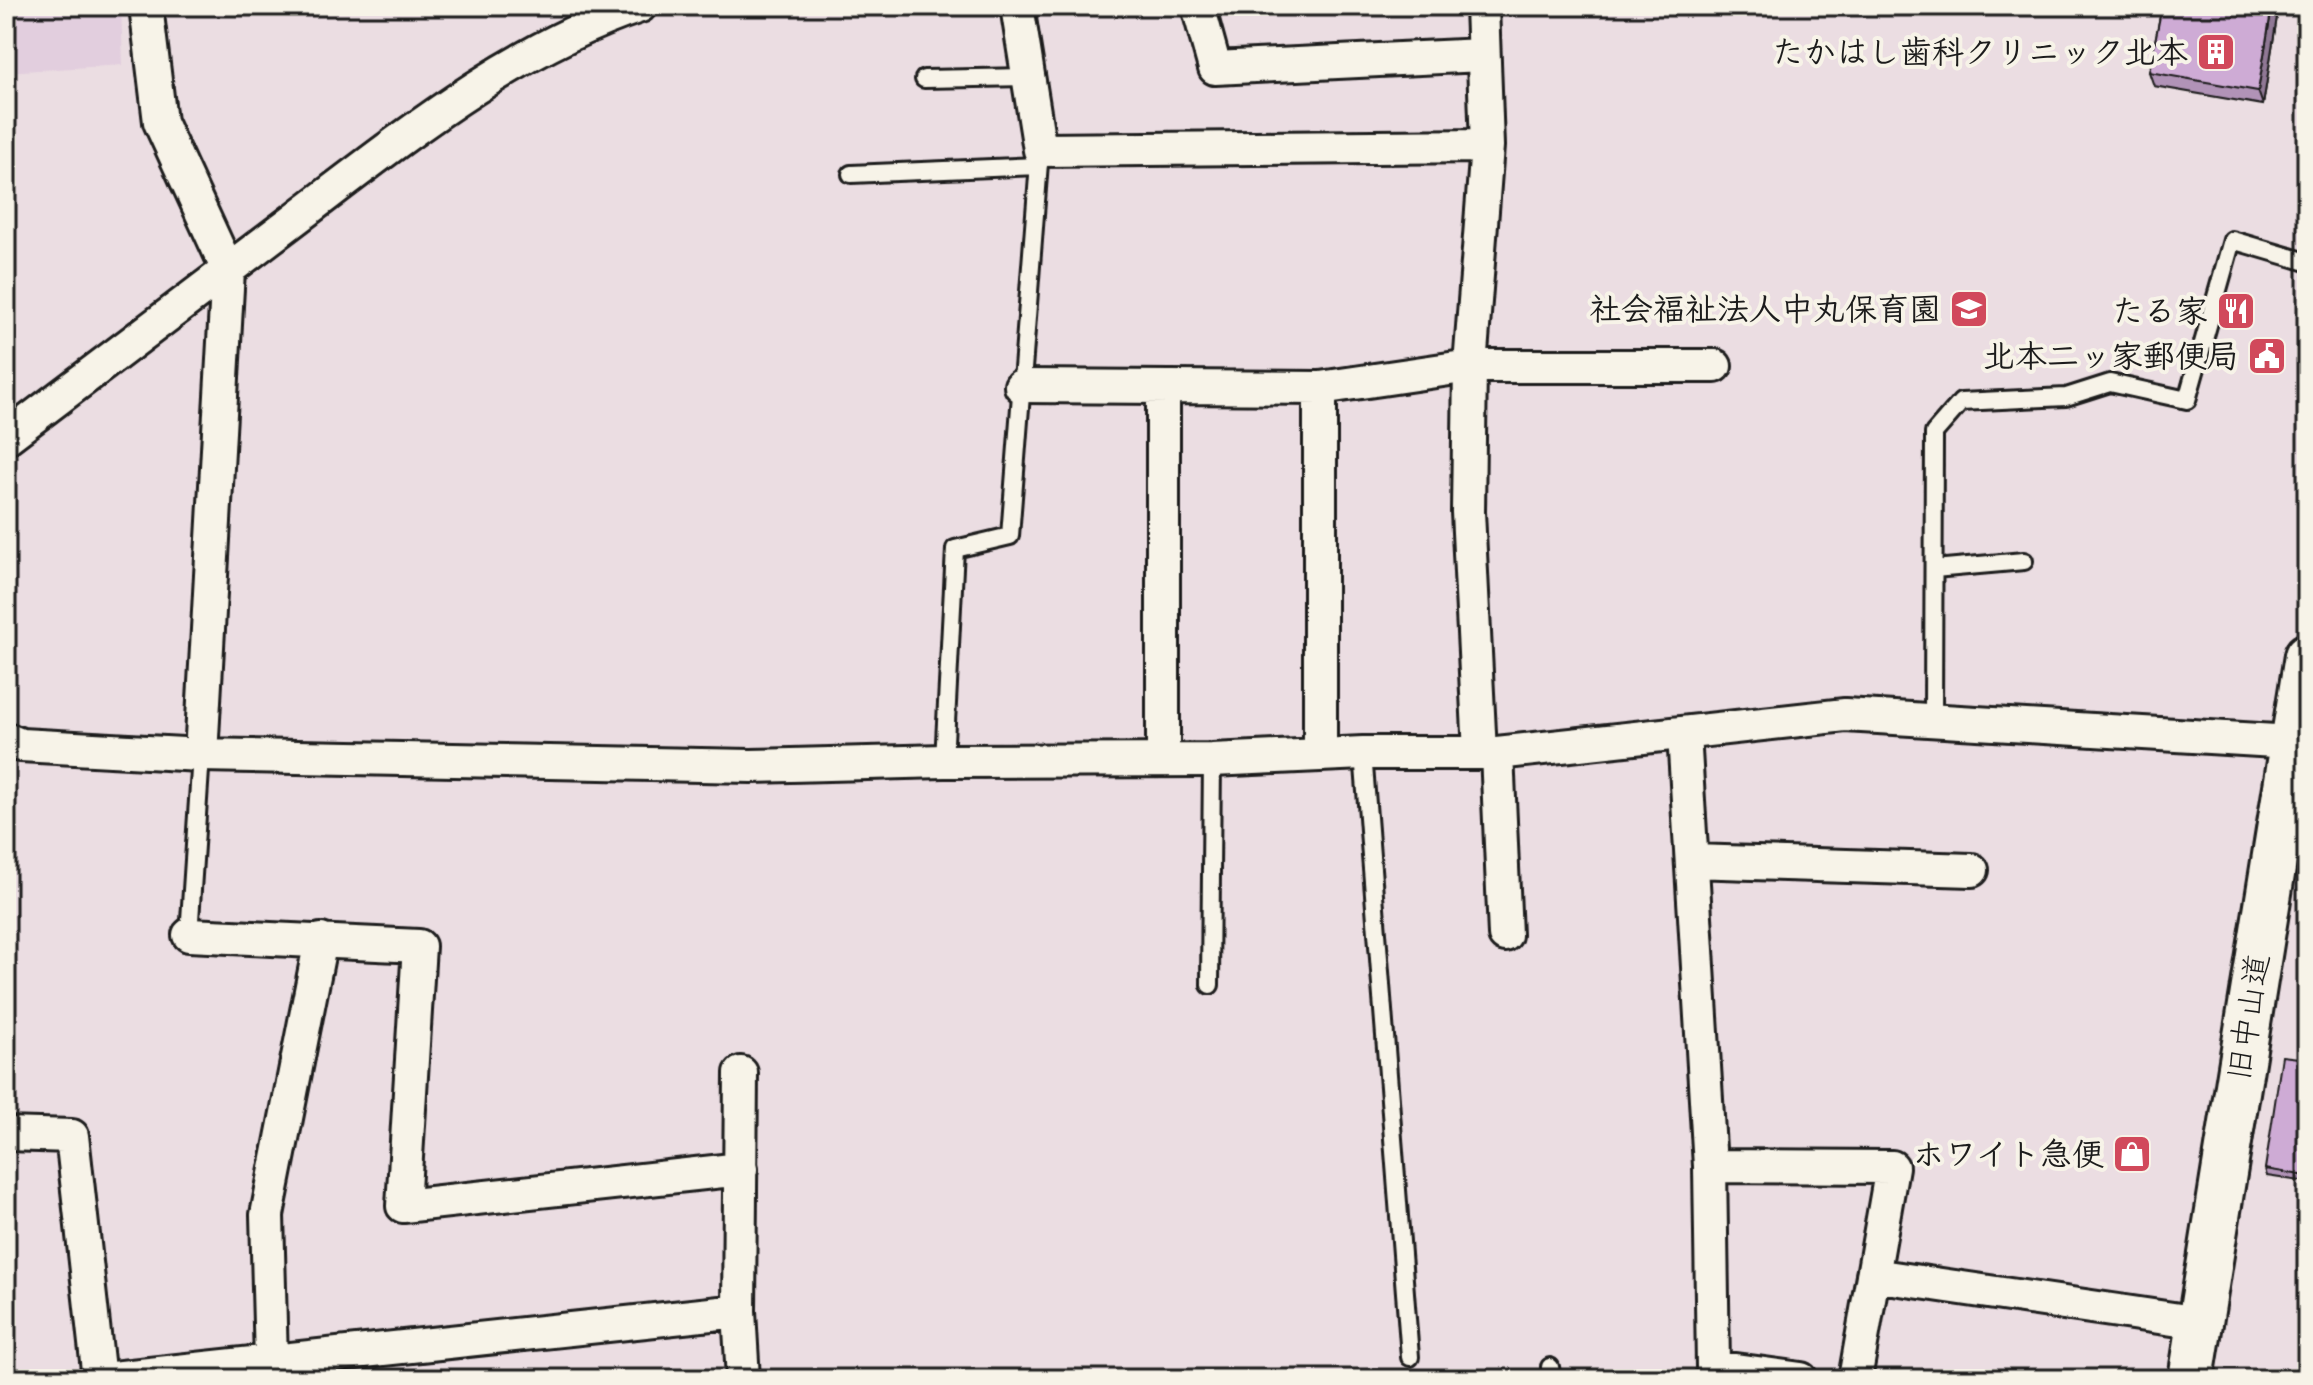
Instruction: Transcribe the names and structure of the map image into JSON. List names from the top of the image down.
{
  "streets": {
    "main road": ["旧中山道"]
  },
  "places": {
    "building": ["たかはし歯科クリニック北本"],
    "school or university": ["社会福祉法人中丸保育園"],
    "restaurant": ["たる家"],
    "public building": ["北本二ッ家郵便局"],
    "shop": ["ホワイト急便"]
  }
}
